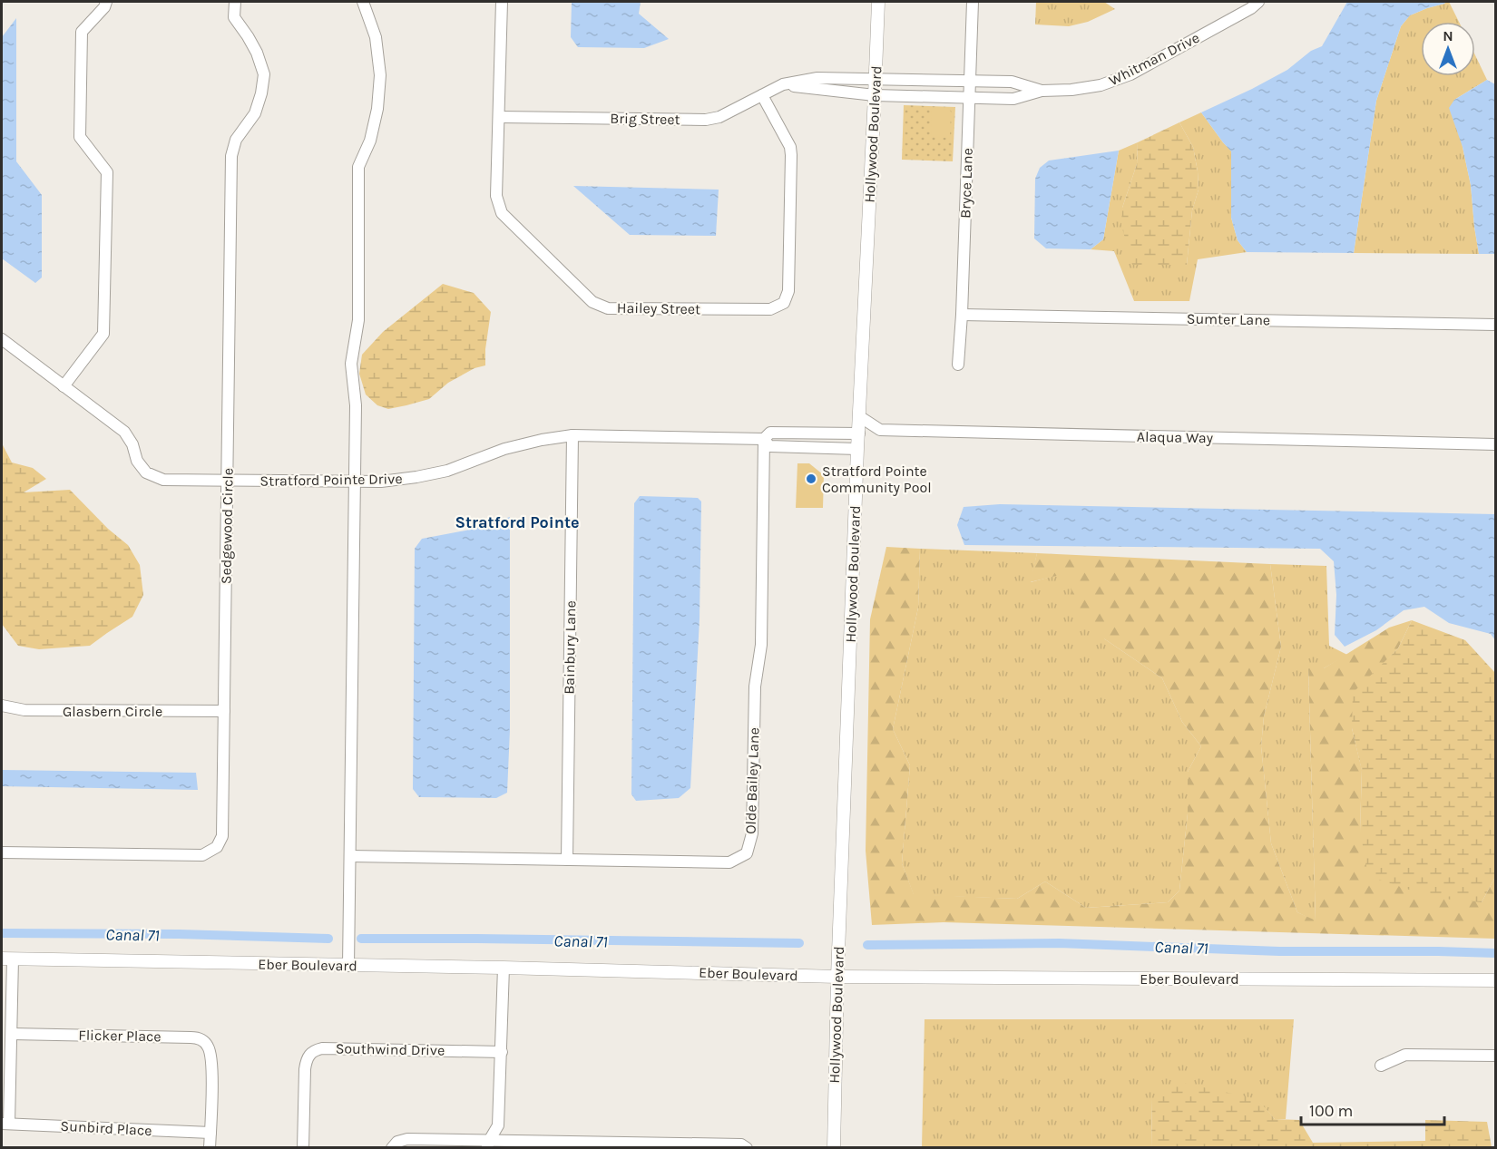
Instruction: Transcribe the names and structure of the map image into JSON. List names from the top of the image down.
{
  "streets": {
    "street": [
      "Whitman Drive",
      "Brig Street",
      "Hollywood Boulevard",
      "Bryce Lane",
      "Hailey Street",
      "Sumter Lane",
      "Alaqua Way",
      "Stratford Pointe Drive",
      "Sedgewood Circle",
      "Bainbury Lane",
      "Glasbern Circle",
      "Olde Bailey Lane",
      "Eber Boulevard",
      "Flicker Place",
      "Southwind Drive",
      "Sunbird Place"
    ]
  },
  "crossings": [
    ["Whitman Drive", "Brig Street"],
    ["Whitman Drive", "Hollywood Boulevard"],
    ["Whitman Drive", "Bryce Lane"],
    ["Brig Street", "Hollywood Boulevard"],
    ["Brig Street", "Hailey Street"],
    ["Hollywood Boulevard", "Alaqua Way"],
    ["Hollywood Boulevard", "Eber Boulevard"],
    ["Bryce Lane", "Sumter Lane"],
    ["Stratford Pointe Drive", "Sedgewood Circle"],
    ["Stratford Pointe Drive", "Bainbury Lane"],
    ["Stratford Pointe Drive", "Olde Bailey Lane"],
    ["Sedgewood Circle", "Glasbern Circle"],
    ["Bainbury Lane", "Olde Bailey Lane"],
    ["Flicker Place", "Sunbird Place"]
  ],
  "districts": ["Stratford Pointe"],
  "water": ["Canal 71"],
  "places": ["Stratford Pointe Community Pool"],
  "scale_bar": "100 m",
  "north": "top"
}
